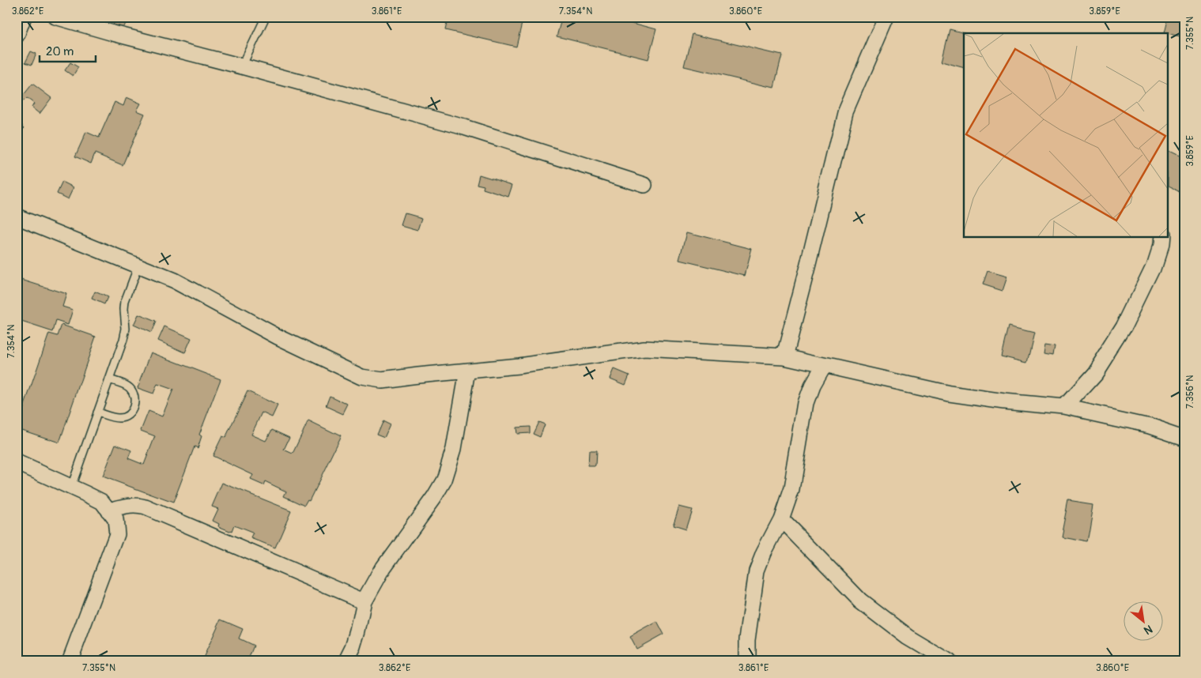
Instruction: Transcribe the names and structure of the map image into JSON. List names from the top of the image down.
{
  "scale_bar": "20 m",
  "north": "bottom right",
  "coordinates": [
    "3.862°E",
    "3.861°E",
    "7.354°N",
    "3.860°E",
    "3.859°E",
    "7.355°N",
    "7.356°N"
  ]
}
